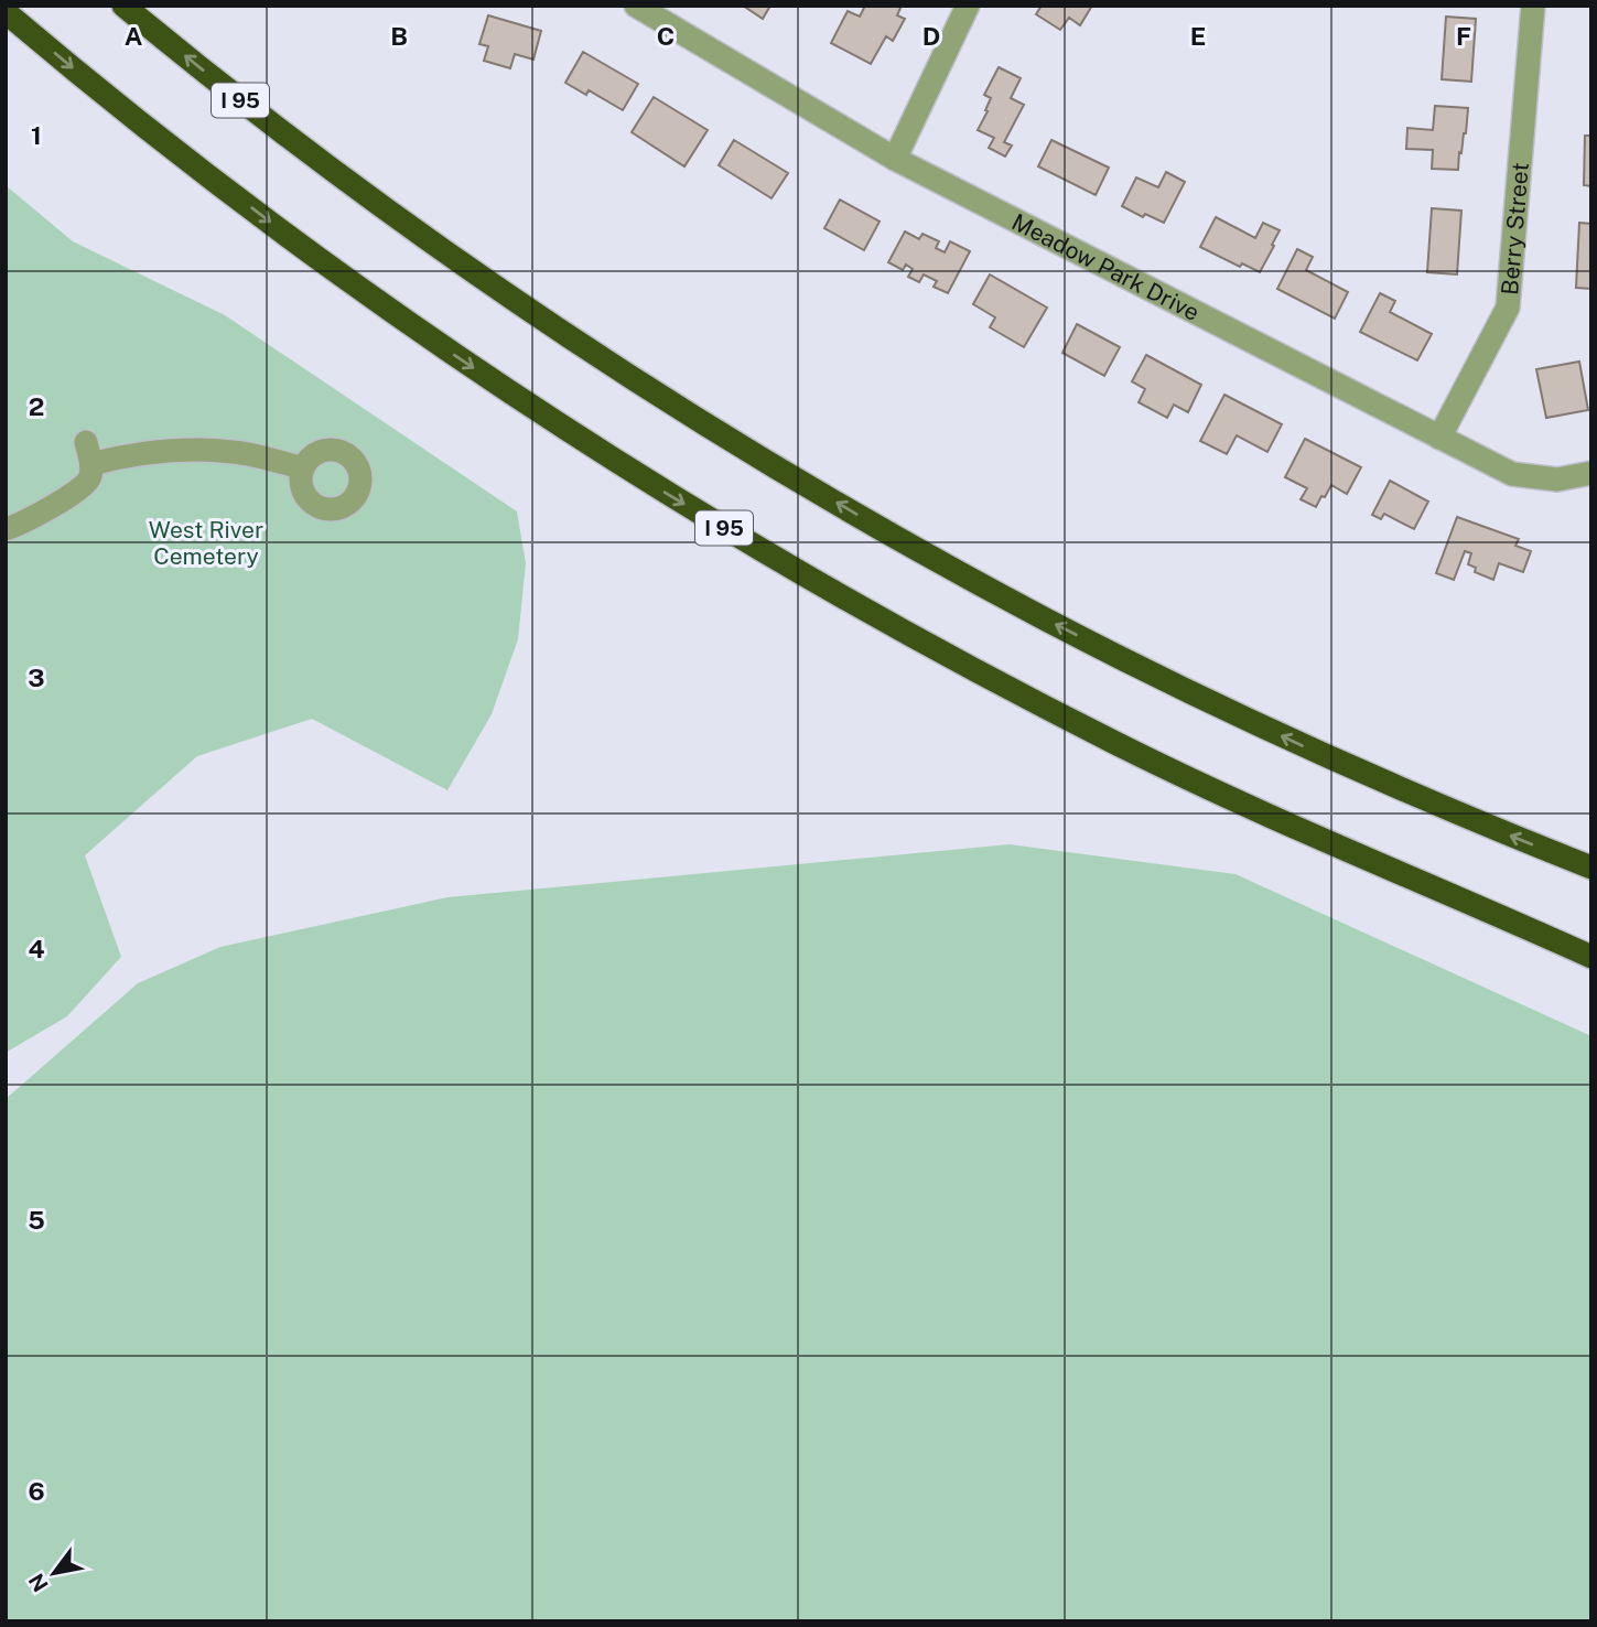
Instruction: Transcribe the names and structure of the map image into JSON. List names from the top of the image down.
{
  "streets": {
    "highway": ["I 95"],
    "street": ["Berry Street", "Meadow Park Drive"]
  },
  "crossings": [
    ["Berry Street", "Meadow Park Drive"]
  ],
  "parks": ["West River Cemetery"],
  "north": "bottom left",
  "grid": {
    "columns": [
      "A",
      "B",
      "C",
      "D",
      "E",
      "F"
    ],
    "rows": [
      "1",
      "2",
      "3",
      "4",
      "5",
      "6"
    ]
  }
}
